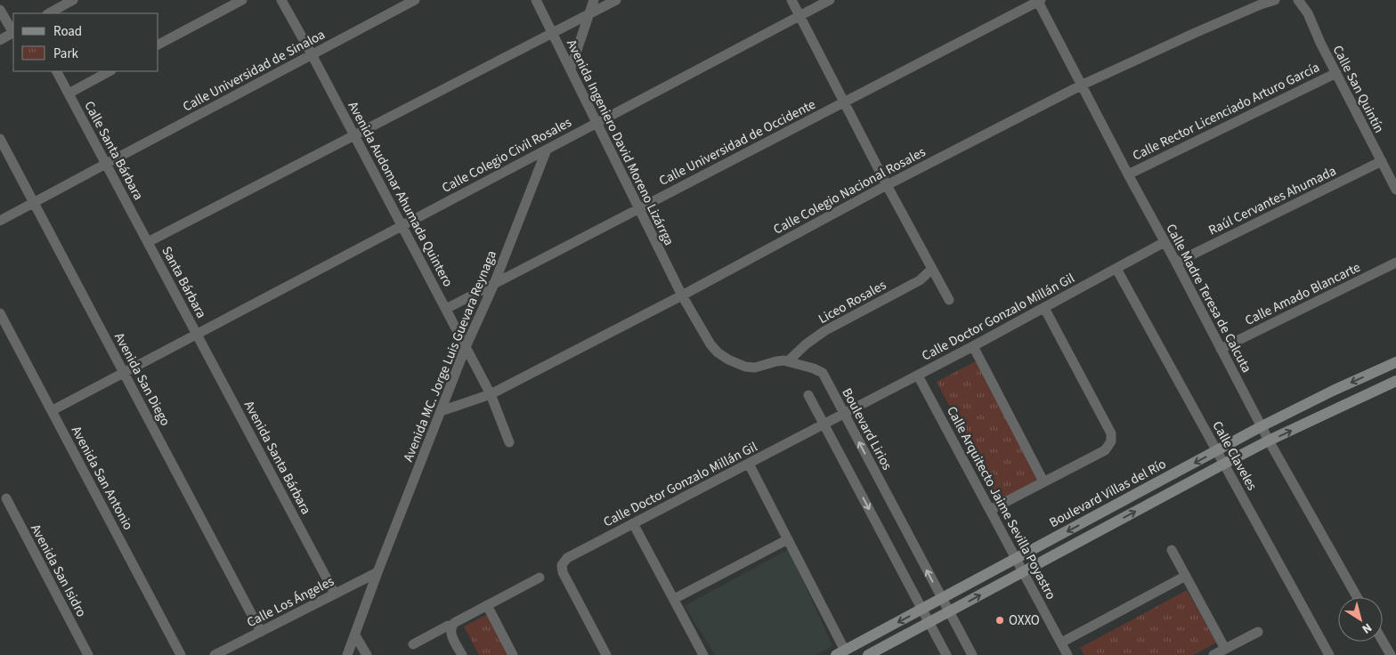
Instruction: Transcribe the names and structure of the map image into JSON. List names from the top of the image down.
{
  "streets": {
    "street": [
      "Calle Universidad de Sinaloa",
      "Calle San Quintín",
      "Calle Rector Licenciado Arturo García",
      "Avenida Ingeniero David Moreno Lizárrga",
      "Calle Universidad de Occidente",
      "Calle Santa Bárbara",
      "Calle Colegio Civil Rosales",
      "Calle Colegio Nacional Rosales",
      "Avenida Audomar Ahumada Quintero",
      "Raúl Cervantes Ahumada",
      "Santa Bárbara",
      "Calle Amado Blancarte",
      "Calle Madre Teresa de Calcuta",
      "Liceo Rosales",
      "Calle Doctor Gonzalo Millán Gil",
      "Avenida MC. Jorge Luis Guevara Reynaga",
      "Avenida San Diego",
      "Boulevard Lirios",
      "Calle Claveles",
      "Avenida Santa Bárbara",
      "Avenida San Antonio",
      "Boulevard Villas del Río",
      "Calle Arquitecto Jaime Sevilla Poyastro",
      "Avenida San Isidro",
      "Calle Los Ángeles"
    ]
  },
  "crossings": [
    ["Calle Universidad de Sinaloa", "Calle Santa Bárbara"],
    ["Calle Universidad de Sinaloa", "Avenida Audomar Ahumada Quintero"],
    ["Calle Universidad de Sinaloa", "Avenida San Diego"],
    ["Calle San Quintín", "Calle Rector Licenciado Arturo García"],
    ["Calle San Quintín", "Raúl Cervantes Ahumada"],
    ["Calle Rector Licenciado Arturo García", "Calle Madre Teresa de Calcuta"],
    ["Avenida Ingeniero David Moreno Lizárrga", "Calle Universidad de Occidente"],
    ["Avenida Ingeniero David Moreno Lizárrga", "Calle Colegio Civil Rosales"],
    ["Avenida Ingeniero David Moreno Lizárrga", "Calle Colegio Nacional Rosales"],
    ["Avenida Ingeniero David Moreno Lizárrga", "Boulevard Lirios"],
    ["Calle Universidad de Occidente", "Avenida Audomar Ahumada Quintero"],
    ["Calle Universidad de Occidente", "Calle Madre Teresa de Calcuta"],
    ["Calle Universidad de Occidente", "Avenida MC. Jorge Luis Guevara Reynaga"],
    ["Calle Santa Bárbara", "Santa Bárbara"],
    ["Calle Colegio Civil Rosales", "Avenida Audomar Ahumada Quintero"],
    ["Calle Colegio Civil Rosales", "Santa Bárbara"],
    ["Calle Colegio Civil Rosales", "Avenida MC. Jorge Luis Guevara Reynaga"],
    ["Calle Colegio Civil Rosales", "Avenida San Diego"],
    ["Calle Colegio Civil Rosales", "Avenida Santa Bárbara"],
    ["Calle Colegio Civil Rosales", "Avenida San Antonio"],
    ["Calle Colegio Nacional Rosales", "Avenida Audomar Ahumada Quintero"],
    ["Calle Colegio Nacional Rosales", "Calle Madre Teresa de Calcuta"],
    ["Calle Colegio Nacional Rosales", "Avenida MC. Jorge Luis Guevara Reynaga"],
    ["Calle Colegio Nacional Rosales", "Boulevard Lirios"],
    ["Avenida Audomar Ahumada Quintero", "Avenida MC. Jorge Luis Guevara Reynaga"],
    ["Raúl Cervantes Ahumada", "Calle Madre Teresa de Calcuta"],
    ["Santa Bárbara", "Avenida Santa Bárbara"],
    ["Calle Amado Blancarte", "Calle Madre Teresa de Calcuta"],
    ["Calle Madre Teresa de Calcuta", "Calle Doctor Gonzalo Millán Gil"],
    ["Calle Madre Teresa de Calcuta", "Boulevard Villas del Río"],
    ["Liceo Rosales", "Boulevard Lirios"],
    ["Calle Doctor Gonzalo Millán Gil", "Boulevard Lirios"],
    ["Calle Doctor Gonzalo Millán Gil", "Calle Claveles"],
    ["Calle Doctor Gonzalo Millán Gil", "Calle Arquitecto Jaime Sevilla Poyastro"],
    ["Avenida MC. Jorge Luis Guevara Reynaga", "Calle Los Ángeles"],
    ["Avenida San Diego", "Calle Los Ángeles"],
    ["Boulevard Lirios", "Boulevard Villas del Río"],
    ["Calle Claveles", "Boulevard Villas del Río"],
    ["Avenida Santa Bárbara", "Calle Los Ángeles"],
    ["Boulevard Villas del Río", "Calle Arquitecto Jaime Sevilla Poyastro"]
  ],
  "places": ["OXXO"],
  "legend": ["Road", "Park"],
  "north": "bottom right"
}
